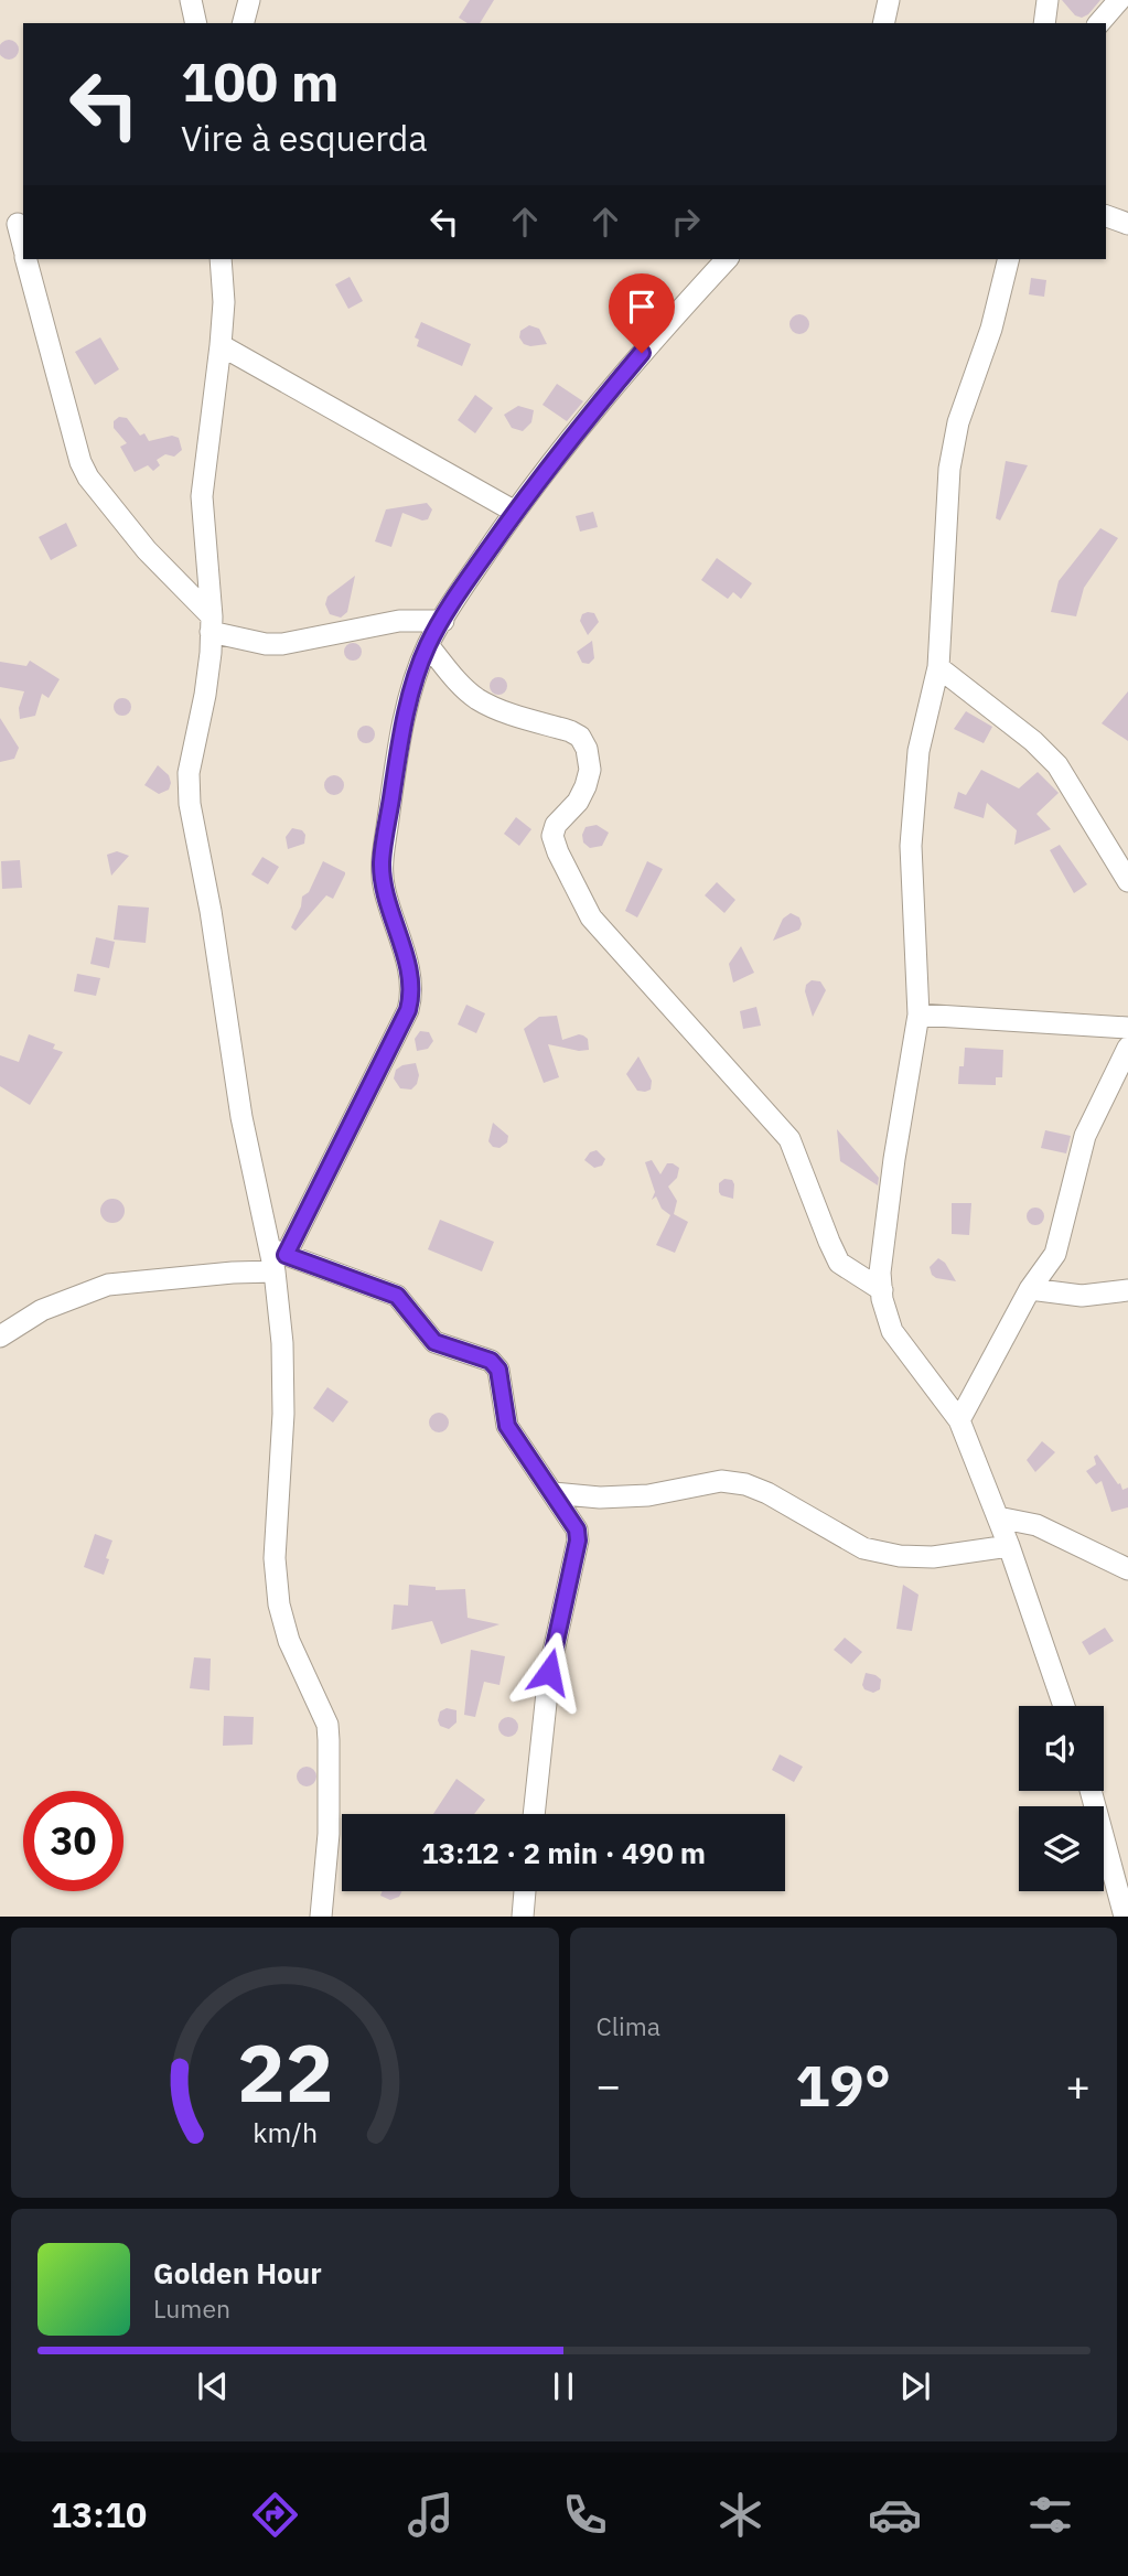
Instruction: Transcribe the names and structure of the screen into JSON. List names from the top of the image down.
{
  "page": {
    "turn": ["100 m", "Vire à esquerda"],
    "limit": "30",
    "trip": "13:12 · 2 min · 490 m",
    "tile": "Clima",
    "heat": ["−", "19°", "+"],
    "song": ["Golden Hour", "Lumen"],
    "tabs": "13:10",
    "gauge": ["22", "km/h"]
  }
}
